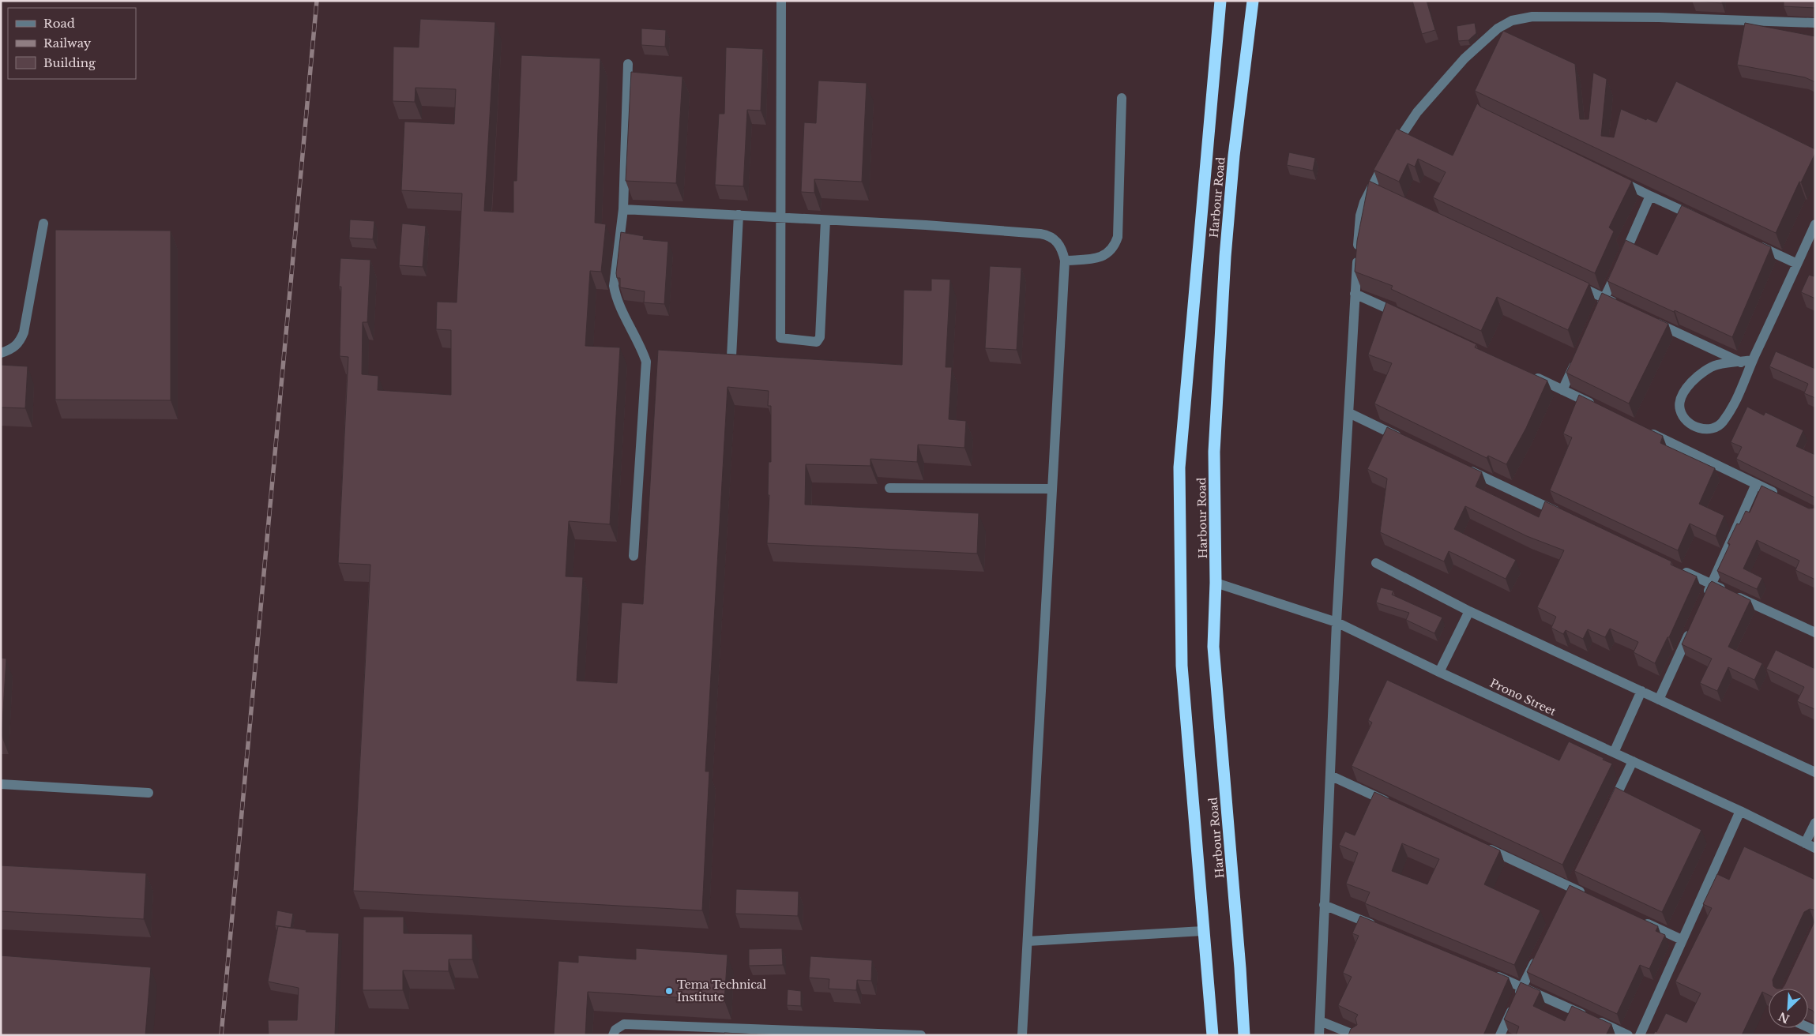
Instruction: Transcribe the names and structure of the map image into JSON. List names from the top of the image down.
{
  "streets": {
    "highway": ["Harbour Road"],
    "street": ["Prono Street"]
  },
  "crossings": [
    ["Harbour Road", "Prono Street"]
  ],
  "places": ["Tema Technical Institute"],
  "legend": ["Road", "Railway", "Building"],
  "north": "bottom left"
}
